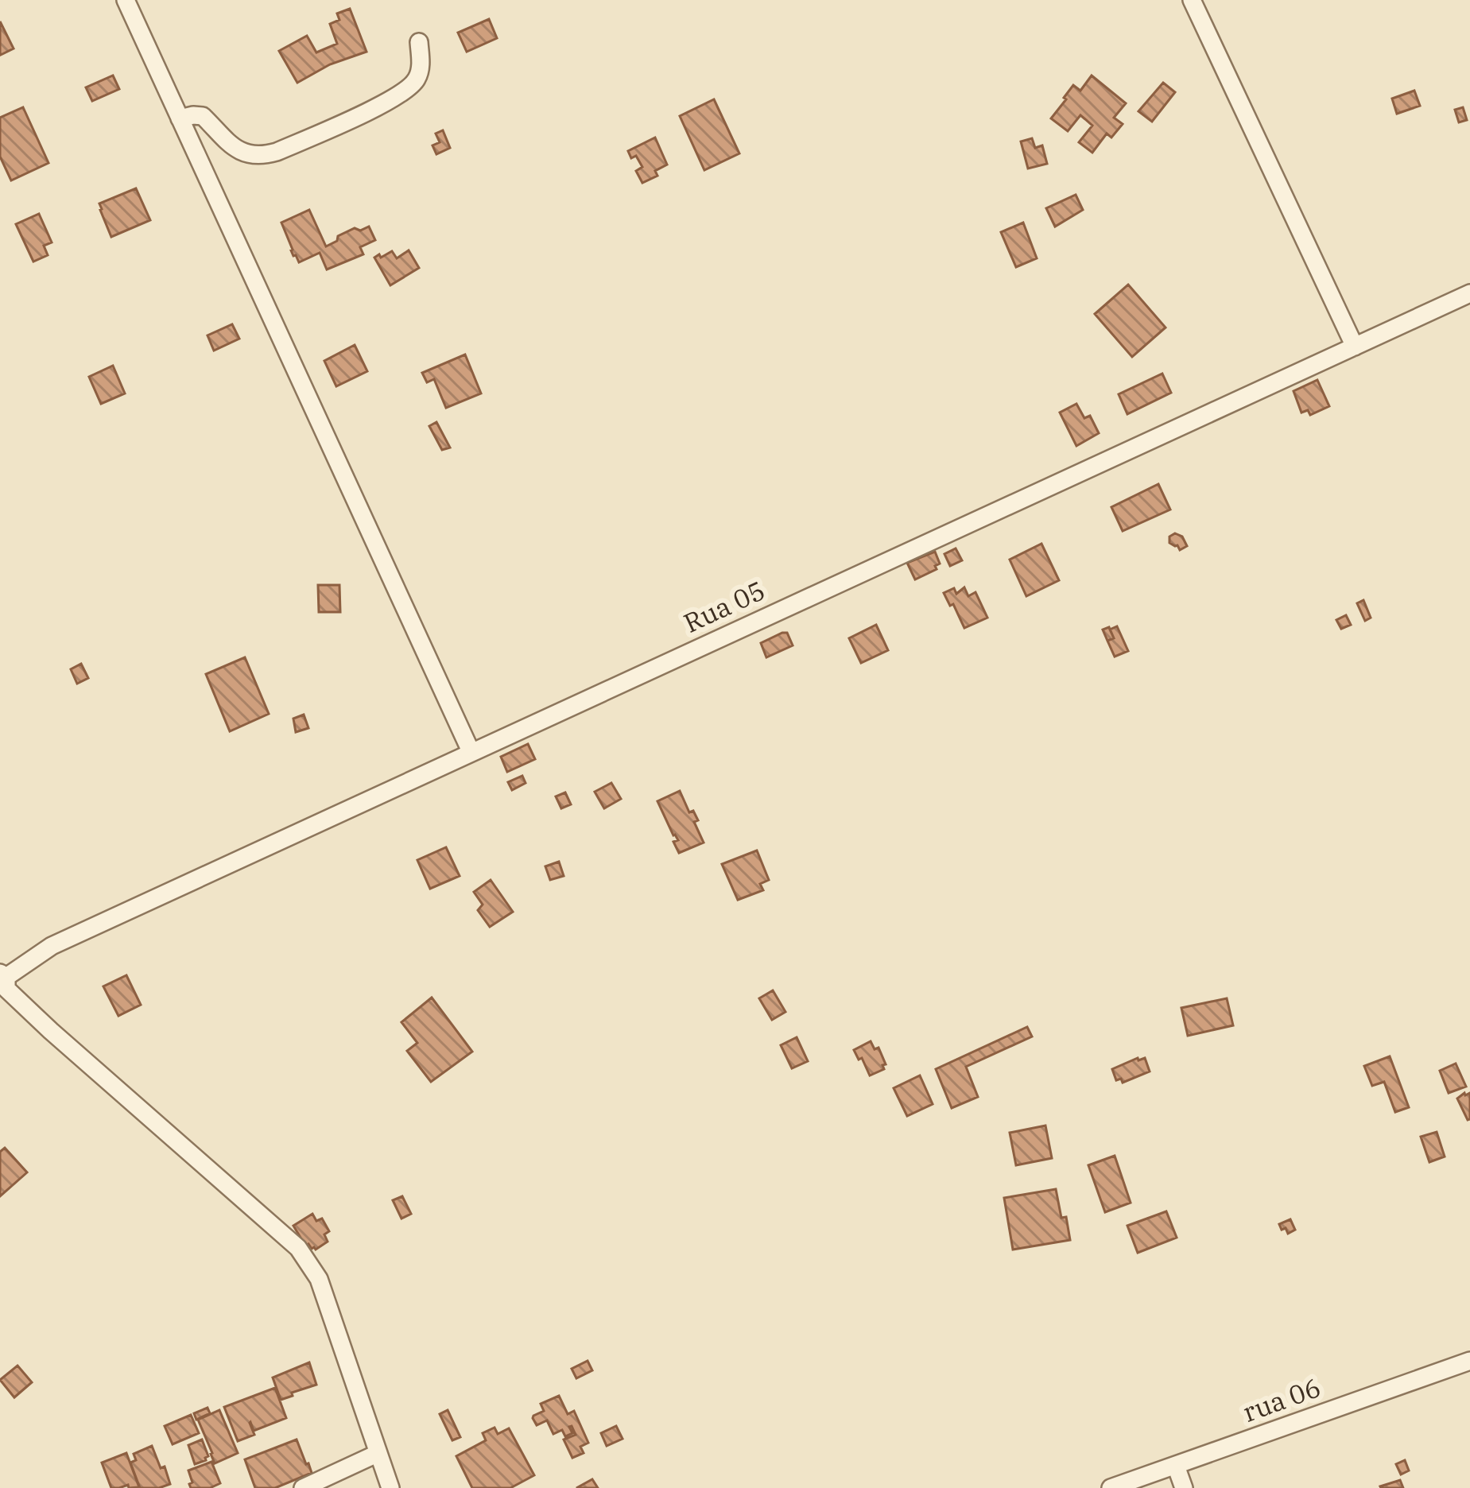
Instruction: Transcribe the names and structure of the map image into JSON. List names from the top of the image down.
{
  "streets": {
    "street": ["Rua 05", "rua 06"]
  }
}
